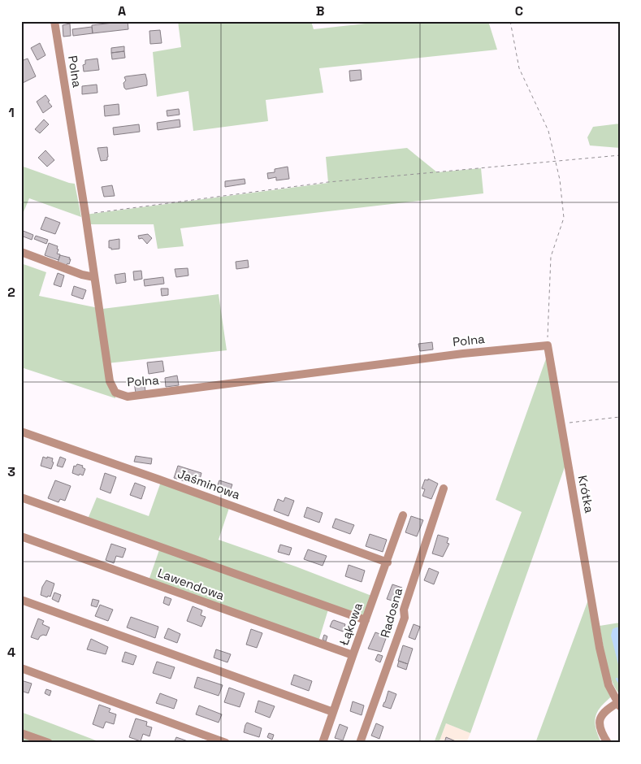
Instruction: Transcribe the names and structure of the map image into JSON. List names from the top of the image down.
{
  "streets": {
    "street": [
      "Polna",
      "Jaśminowa",
      "Krótka",
      "Lawendowa",
      "Radosna",
      "Łąkowa"
    ]
  },
  "crossings": [
    ["Polna", "Krótka"],
    ["Jaśminowa", "Łąkowa"],
    ["Lawendowa", "Łąkowa"]
  ],
  "grid": {
    "columns": ["A", "B", "C"],
    "rows": [
      "1",
      "2",
      "3",
      "4"
    ]
  }
}
